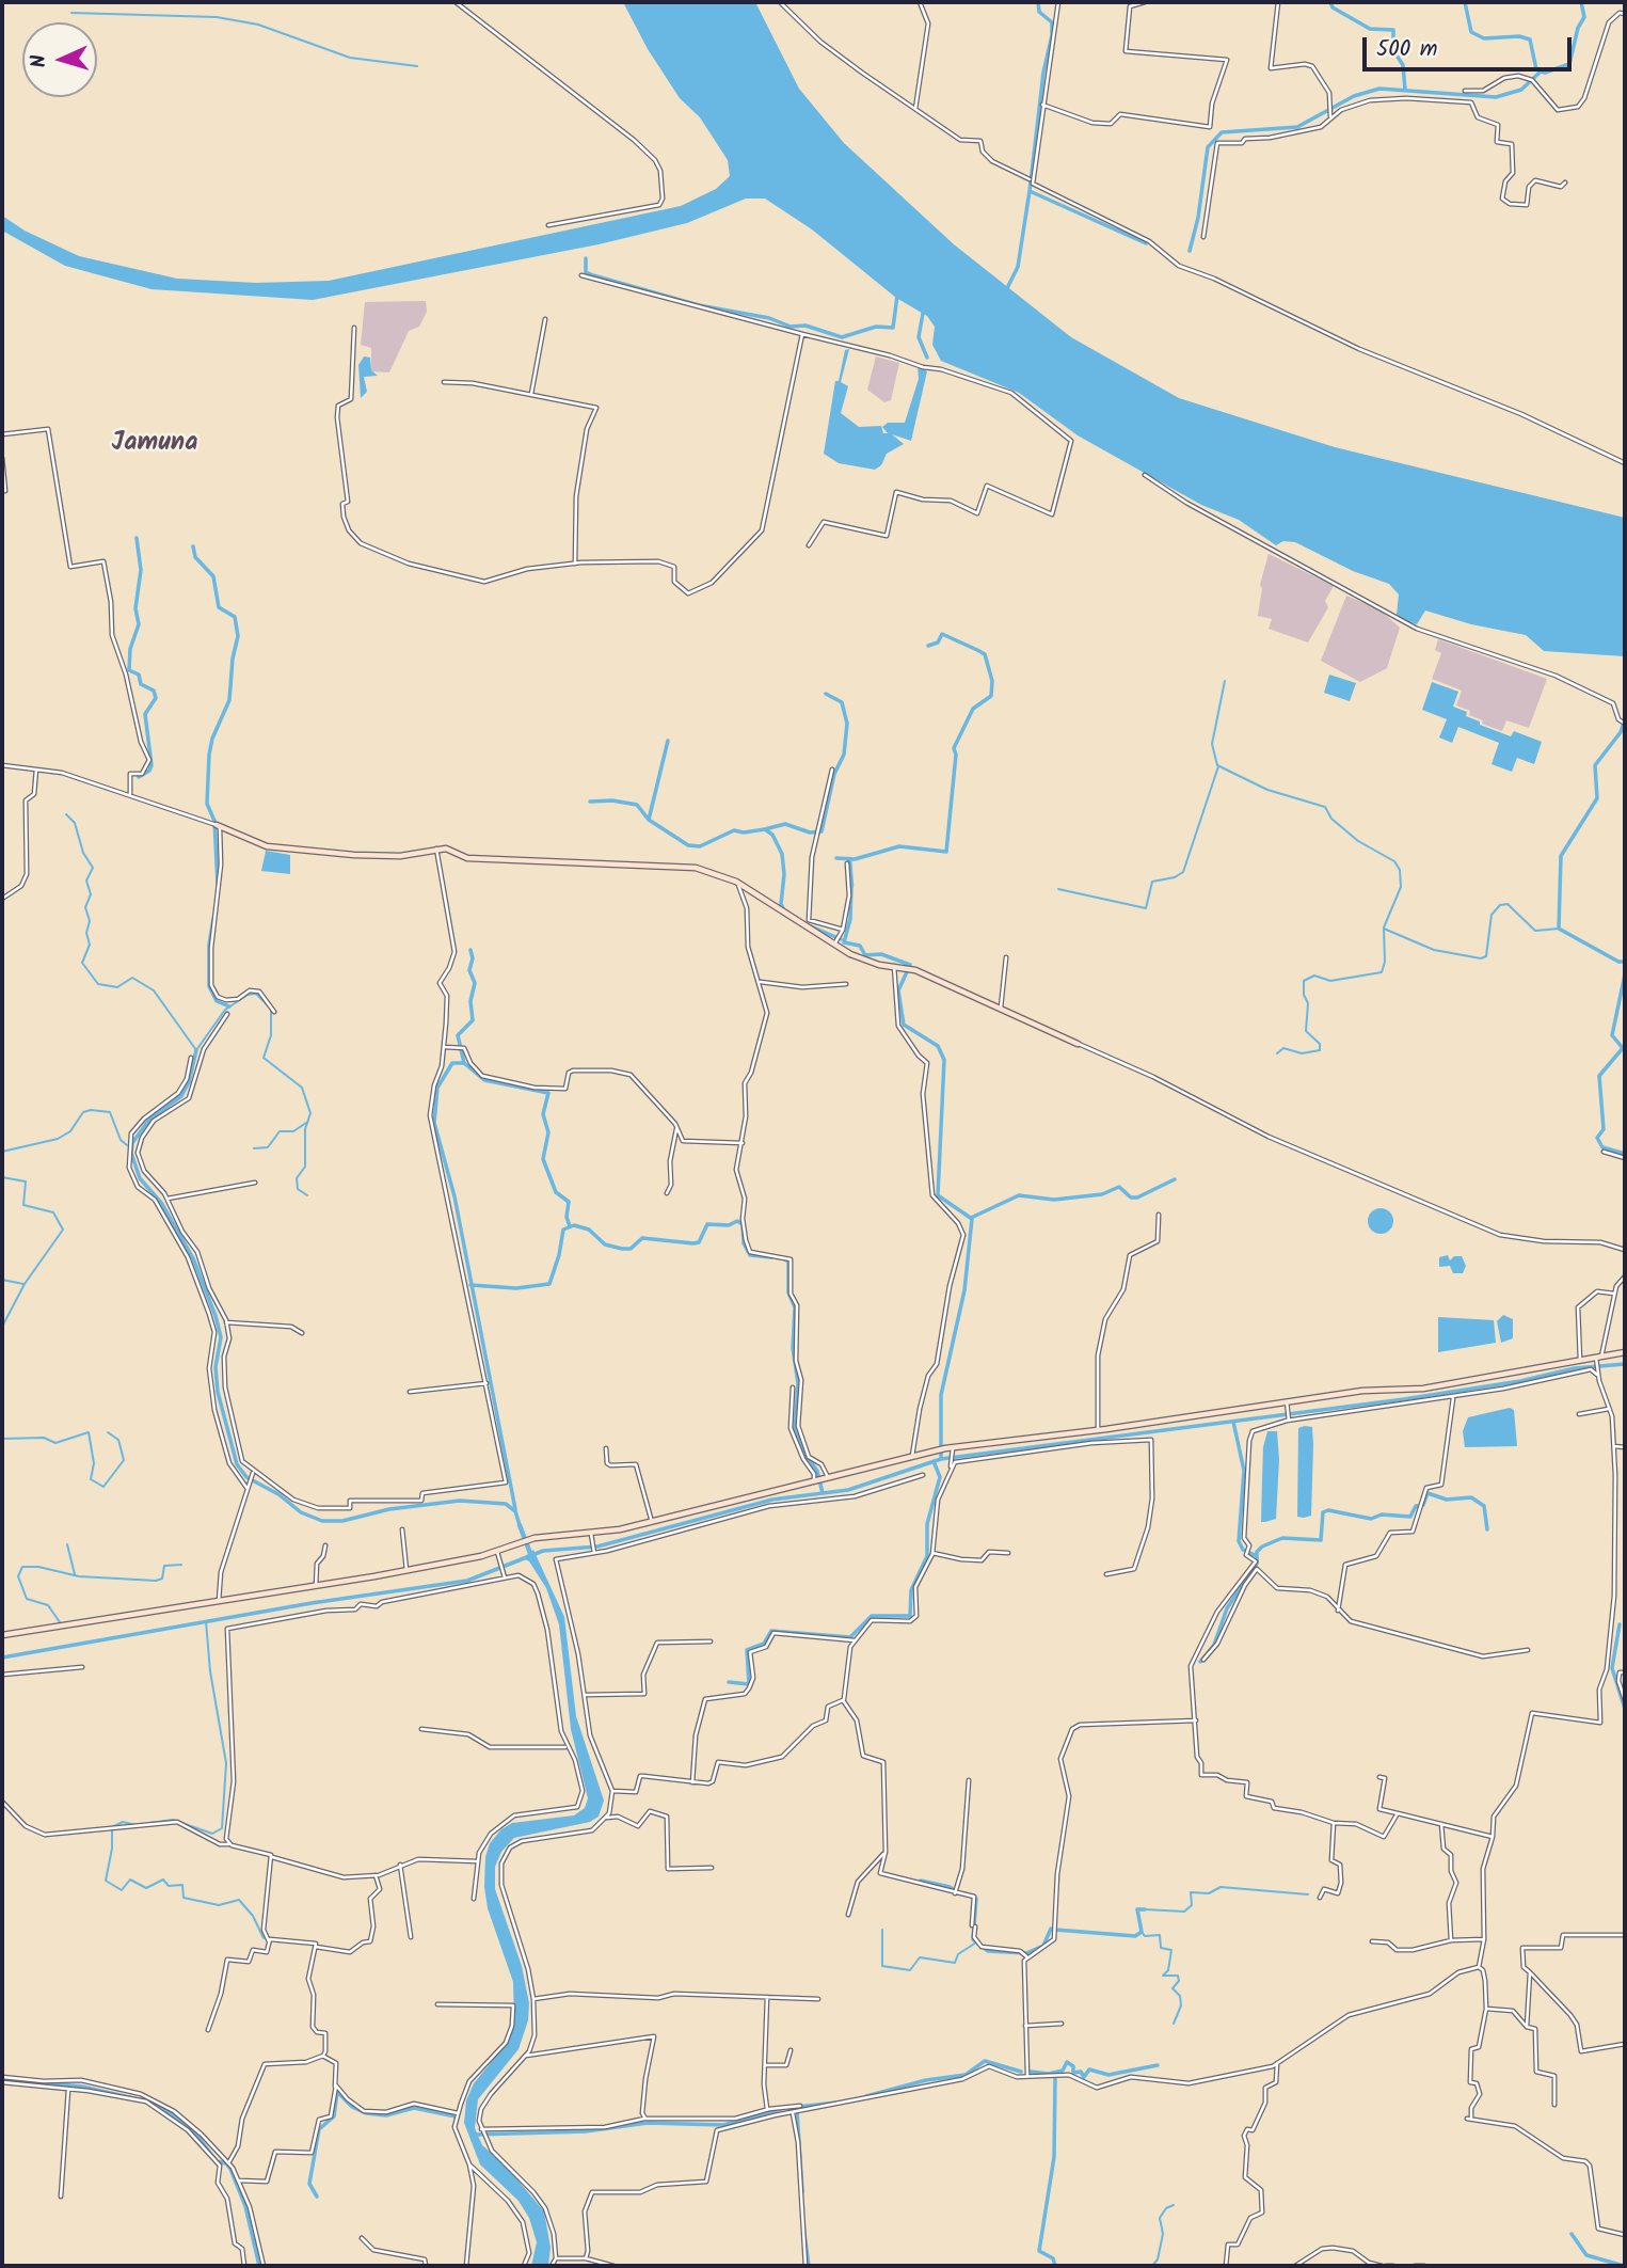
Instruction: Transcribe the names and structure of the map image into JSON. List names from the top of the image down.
{
  "districts": ["Jamuna"],
  "scale_bar": "500 m",
  "north": "left"
}
